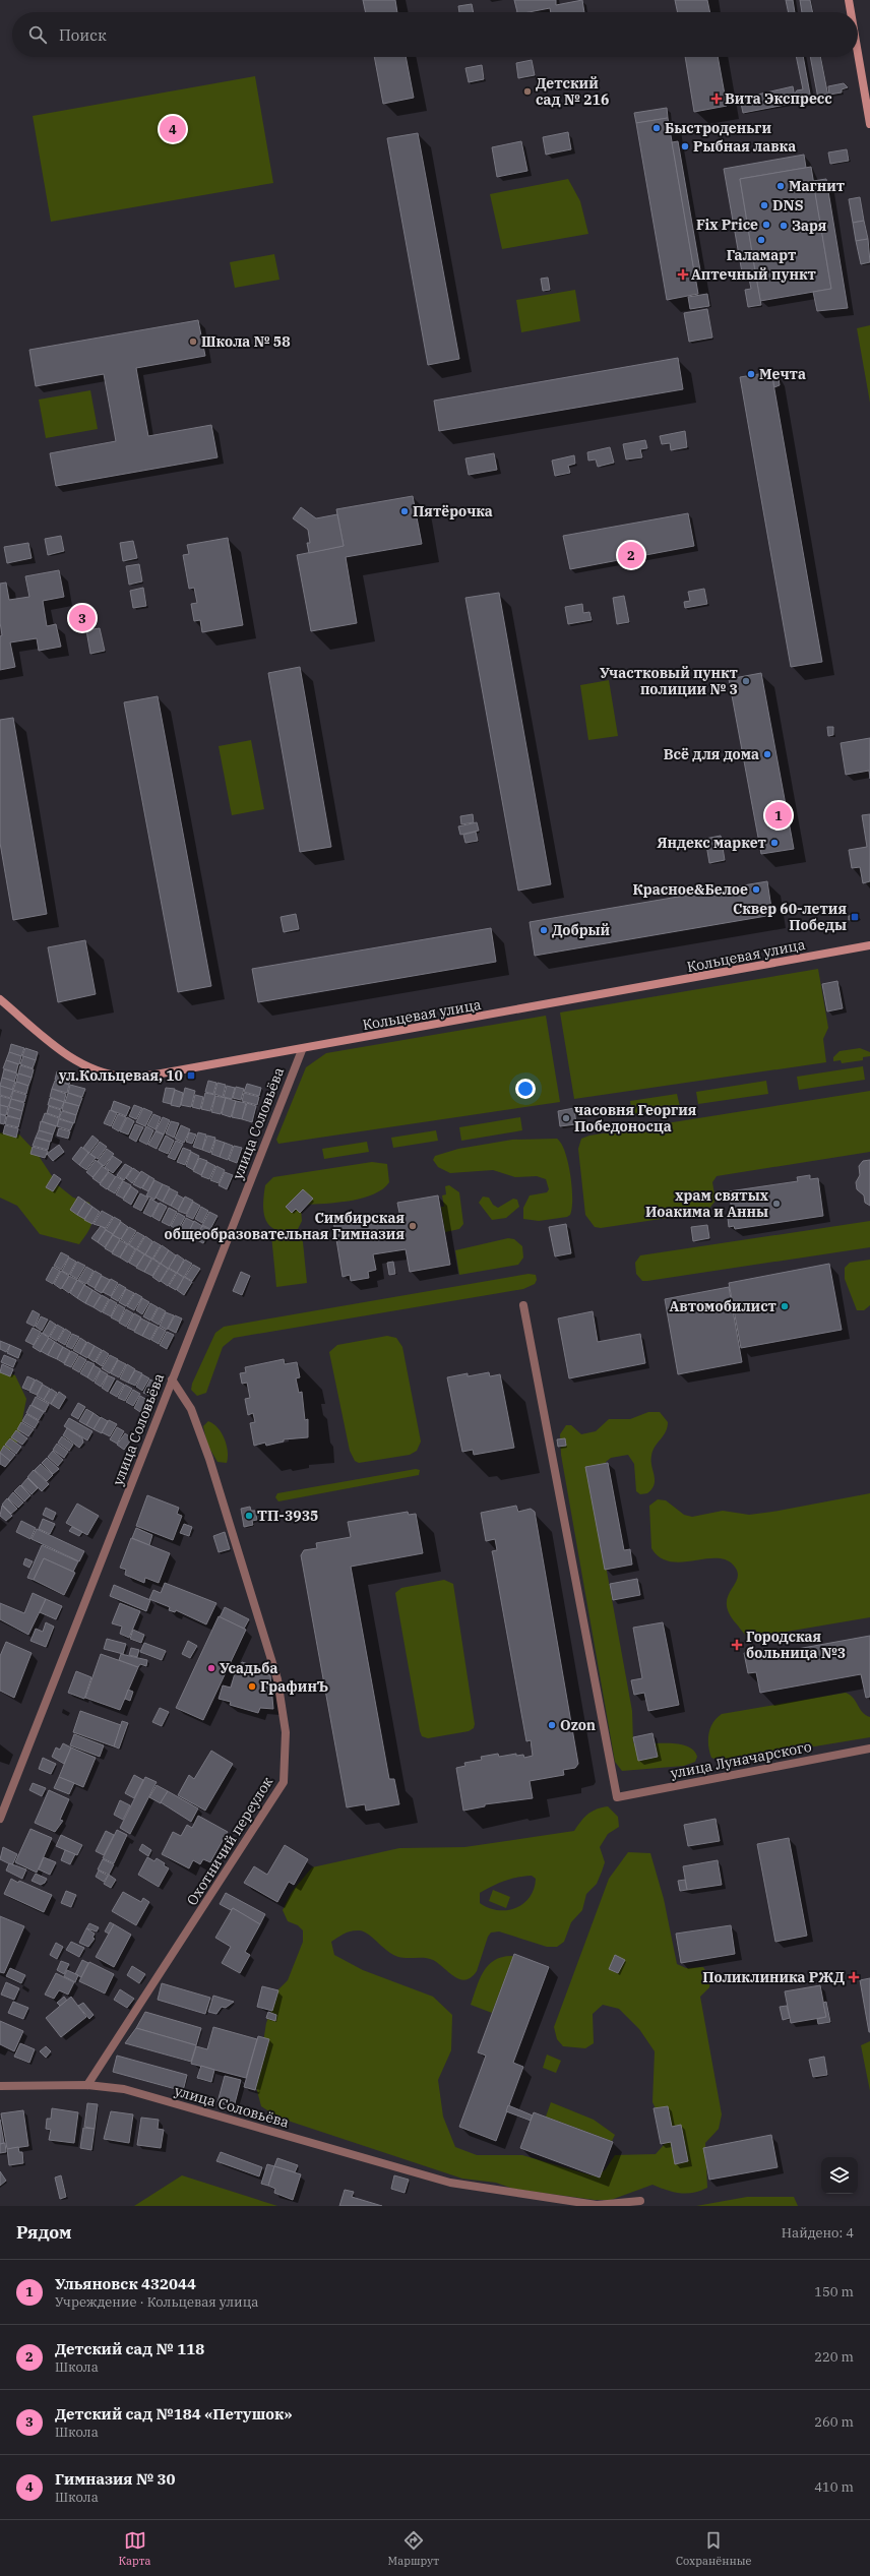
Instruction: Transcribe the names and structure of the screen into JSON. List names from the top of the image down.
{
  "streets": {
    "street": [
      "Кольцевая улица",
      "улица Соловьёва",
      "улица Луначарского",
      "Охотничий переулок"
    ]
  },
  "crossings": [
    ["Кольцевая улица", "улица Соловьёва"],
    ["улица Соловьёва", "Охотничий переулок"]
  ],
  "places": {
    "other": [
      "Детский сад № 216",
      "Быстроденьги",
      "Рыбная лавка",
      "Магнит",
      "DNS",
      "Fix Price",
      "Заря",
      "Галамарт",
      "Школа № 58",
      "Мечта",
      "Пятёрочка",
      "Участковый пункт полиции № 3",
      "Всё для дома",
      "Яндекс маркет",
      "Красное&Белое",
      "Добрый",
      "часовня Георгия Победоносца",
      "храм святых Иоакима и Анны",
      "Симбирская общеобразовательная Гимназия",
      "Автомобилист",
      "ТП-3935",
      "Усадьба",
      "ГрафинЪ",
      "Ozon"
    ],
    "health": [
      "Вита Экспресс",
      "Аптечный пункт",
      "Городская больница №3",
      "Поликлиника РЖД"
    ],
    "transit": ["Сквер 60-летия Победы", "ул.Кольцевая, 10"]
  },
  "page": {
    "search": "Поиск",
    "pins": [
      "4",
      "2",
      "3",
      "1"
    ],
    "heading": ["Рядом", "Найдено: 4"],
    "list": [
      {
        "mark": "1",
        "name": "Ульяновск 432044",
        "note": "Учреждение · Кольцевая улица",
        "value": "150 m"
      },
      {
        "mark": "2",
        "name": "Детский сад № 118",
        "note": "Школа",
        "value": "220 m"
      },
      {
        "mark": "3",
        "name": "Детский сад №184 «Петушок»",
        "note": "Школа",
        "value": "260 m"
      },
      {
        "mark": "4",
        "name": "Гимназия № 30",
        "note": "Школа",
        "value": "410 m"
      }
    ],
    "nav": ["Карта", "Маршрут", "Сохранённые"]
  }
}
